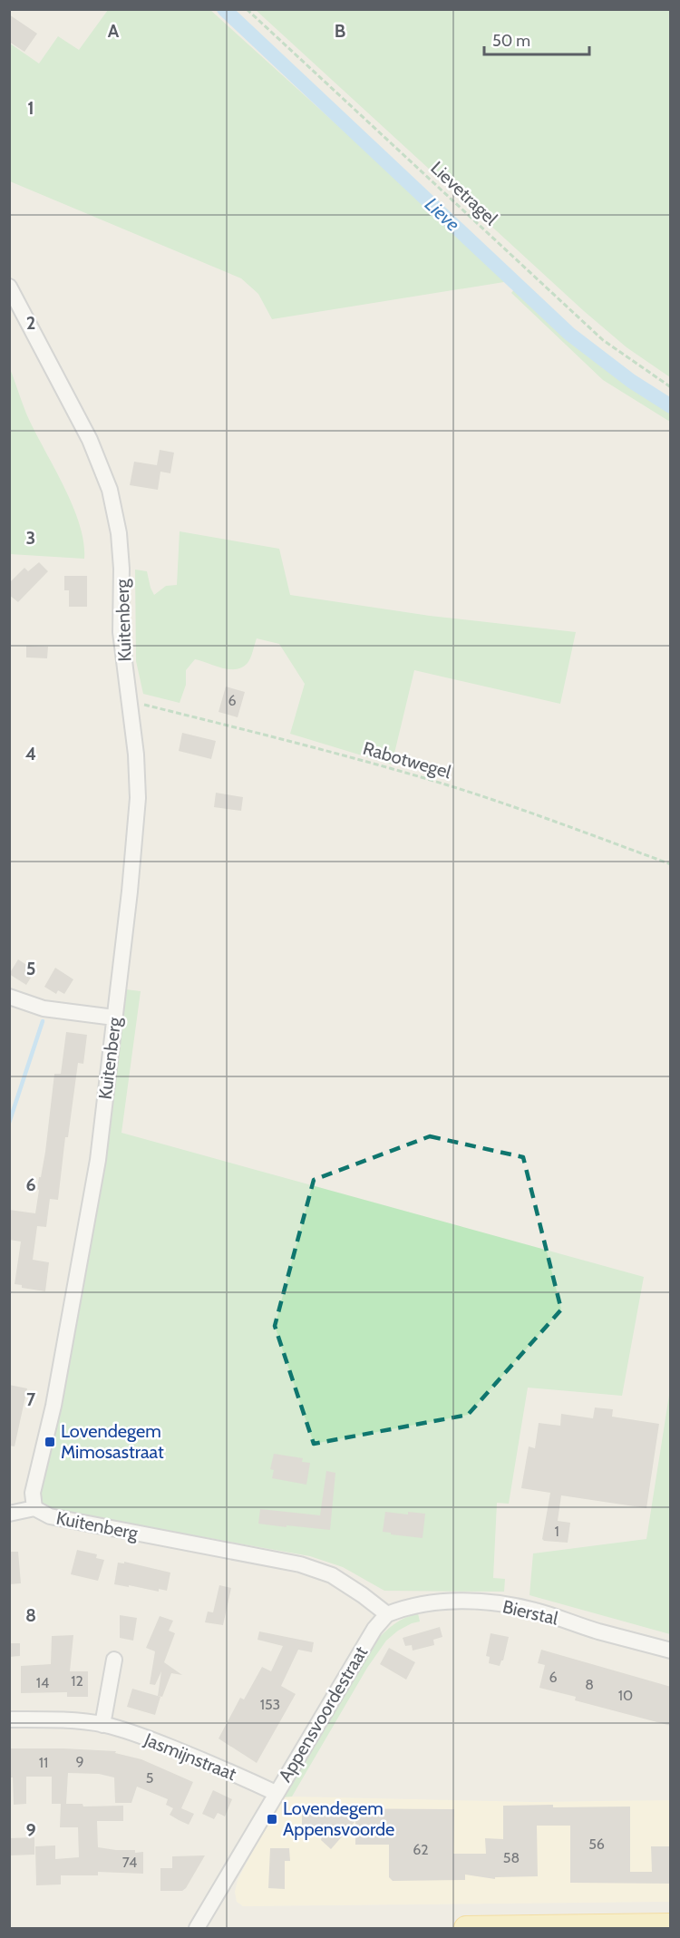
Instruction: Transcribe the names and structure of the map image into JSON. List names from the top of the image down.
{
  "streets": {
    "street": [
      "Kuitenberg",
      "Bierstal",
      "Appensvoordestraat",
      "Jasmijnstraat"
    ],
    "path": ["Lievetragel", "Rabotwegel"]
  },
  "crossings": [
    ["Kuitenberg", "Rabotwegel"],
    ["Kuitenberg", "Bierstal"],
    ["Kuitenberg", "Appensvoordestraat"],
    ["Bierstal", "Appensvoordestraat"],
    ["Appensvoordestraat", "Jasmijnstraat"]
  ],
  "water": ["Lieve"],
  "places": {
    "transit": ["Lovendegem Mimosastraat", "Lovendegem Appensvoorde"]
  },
  "house_numbers": [
    "6",
    "1",
    "6",
    "12",
    "14",
    "8",
    "10",
    "153",
    "9",
    "11",
    "5",
    "56",
    "62",
    "58",
    "74"
  ],
  "scale_bar": "50 m",
  "grid": {
    "columns": ["A", "B"],
    "rows": [
      "1",
      "2",
      "3",
      "4",
      "5",
      "6",
      "7",
      "8",
      "9"
    ]
  }
}
